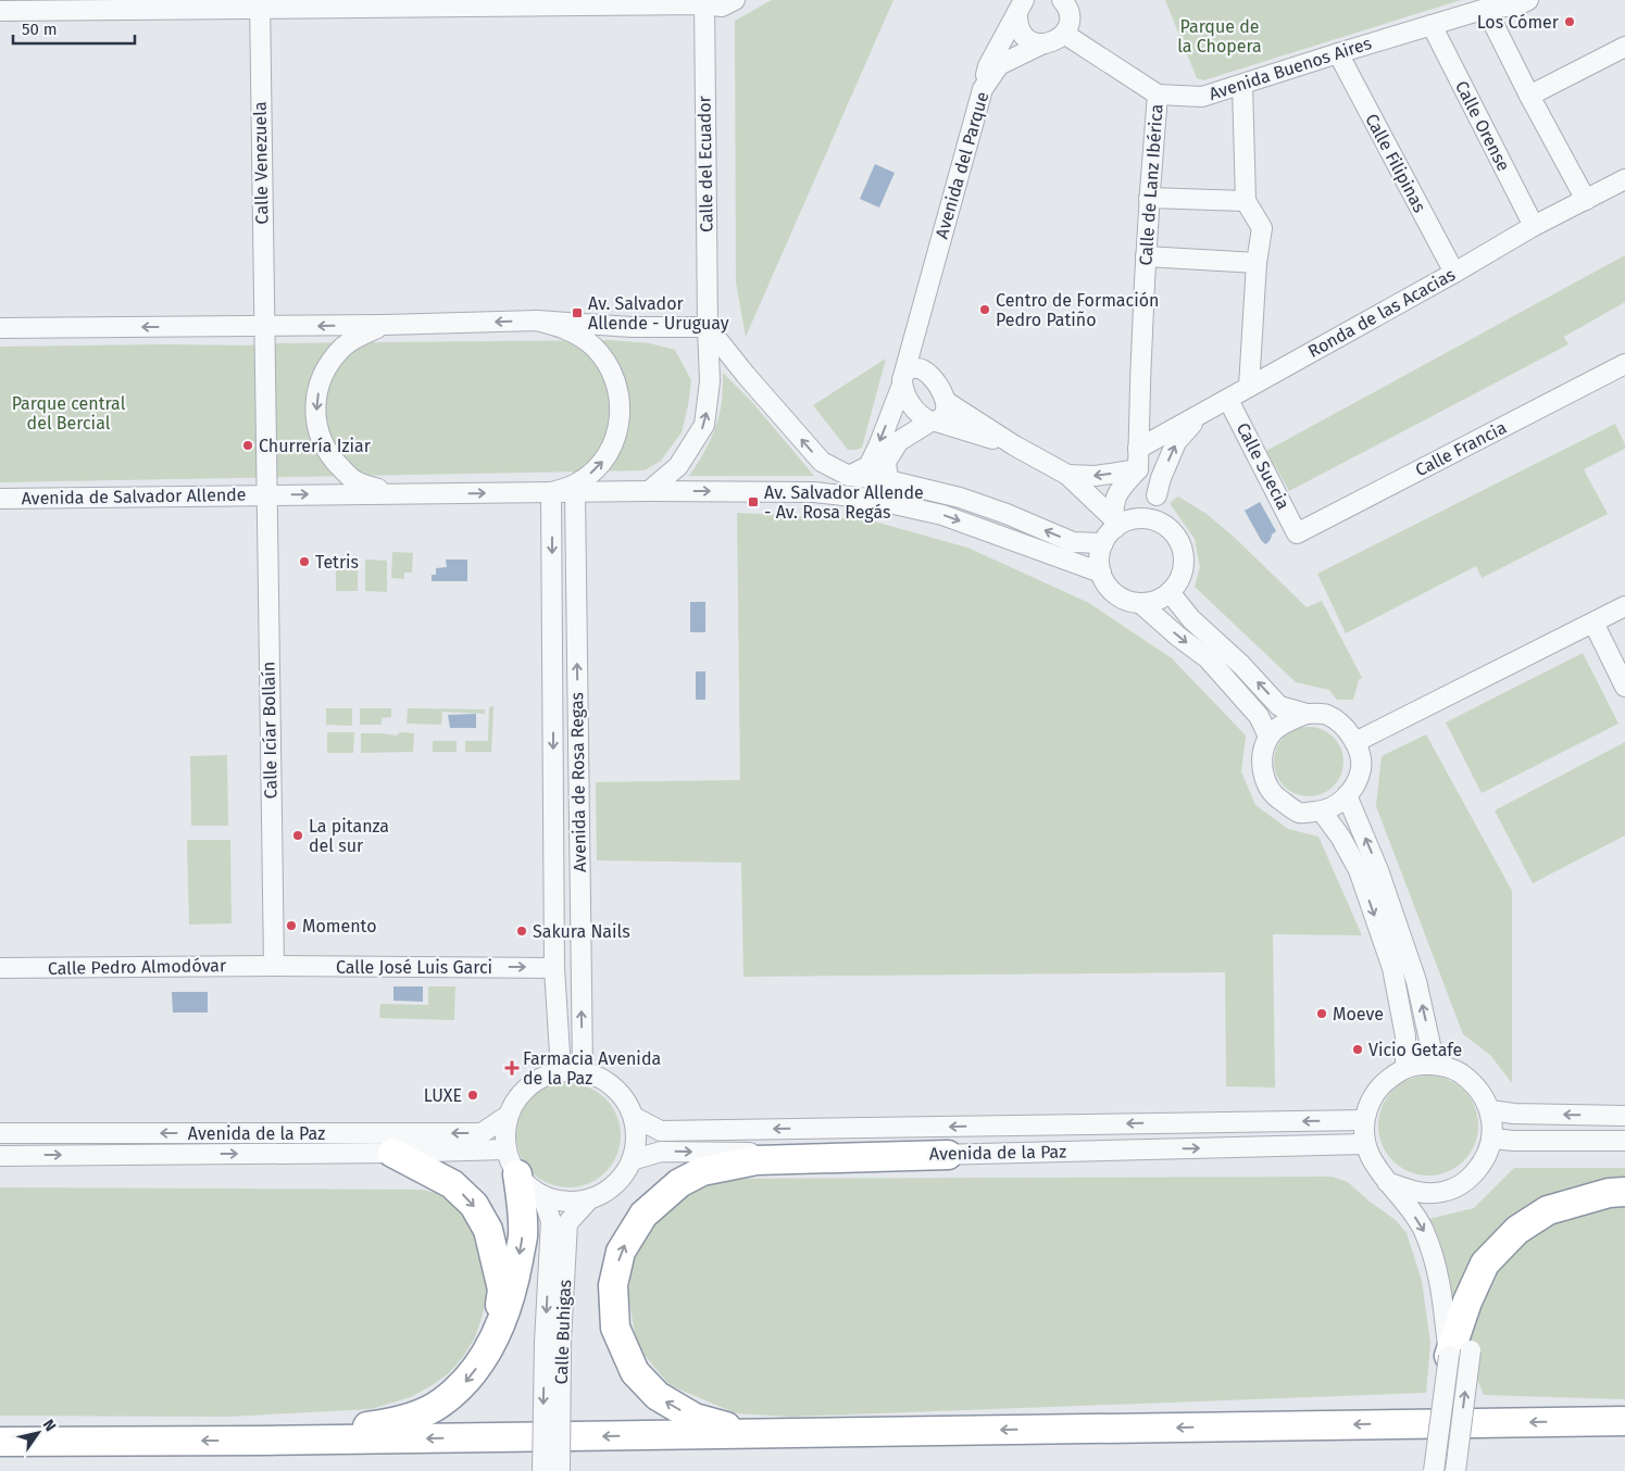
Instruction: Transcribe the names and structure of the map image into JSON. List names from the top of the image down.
{
  "streets": {
    "street": [
      "Avenida Buenos Aires",
      "Calle Orense",
      "Calle Venezuela",
      "Calle Filipinas",
      "Calle del Ecuador",
      "Avenida del Parque",
      "Calle de Lanz Ibérica",
      "Ronda de las Acacias",
      "Calle Francia",
      "Calle Suecia",
      "Avenida de Salvador Allende",
      "Calle Icíar Bollaín",
      "Avenida de Rosa Regas",
      "Calle Pedro Almodóvar",
      "Calle José Luis Garci",
      "Avenida de la Paz",
      "Calle Buhigas"
    ]
  },
  "crossings": [
    ["Avenida Buenos Aires", "Calle Orense"],
    ["Avenida Buenos Aires", "Calle Filipinas"],
    ["Avenida Buenos Aires", "Calle de Lanz Ibérica"],
    ["Calle Orense", "Ronda de las Acacias"],
    ["Calle Venezuela", "Avenida de Salvador Allende"],
    ["Calle Filipinas", "Ronda de las Acacias"],
    ["Calle del Ecuador", "Avenida de Salvador Allende"],
    ["Calle de Lanz Ibérica", "Ronda de las Acacias"],
    ["Ronda de las Acacias", "Calle Suecia"],
    ["Calle Francia", "Calle Suecia"],
    ["Avenida de Salvador Allende", "Calle Icíar Bollaín"],
    ["Avenida de Salvador Allende", "Avenida de Rosa Regas"],
    ["Calle Icíar Bollaín", "Calle Pedro Almodóvar"],
    ["Calle Icíar Bollaín", "Calle José Luis Garci"],
    ["Avenida de Rosa Regas", "Calle José Luis Garci"],
    ["Avenida de Rosa Regas", "Avenida de la Paz"],
    ["Avenida de Rosa Regas", "Calle Buhigas"],
    ["Calle Pedro Almodóvar", "Calle José Luis Garci"],
    ["Avenida de la Paz", "Calle Buhigas"]
  ],
  "one_way": ["Calle José Luis Garci"],
  "parks": ["Parque de la Chopera", "Parque central del Bercial"],
  "places": {
    "other": [
      "Los Cómer",
      "Centro de Formación Pedro Patiño",
      "Churrería Iziar",
      "Tetris",
      "La pitanza del sur",
      "Momento",
      "Sakura Nails",
      "Moeve",
      "Vicio Getafe",
      "LUXE"
    ],
    "transit": ["Av. Salvador Allende - Uruguay", "Av. Salvador Allende - Av. Rosa Regás"],
    "health": ["Farmacia Avenida de la Paz"]
  },
  "scale_bar": "50 m",
  "north": "top right"
}
